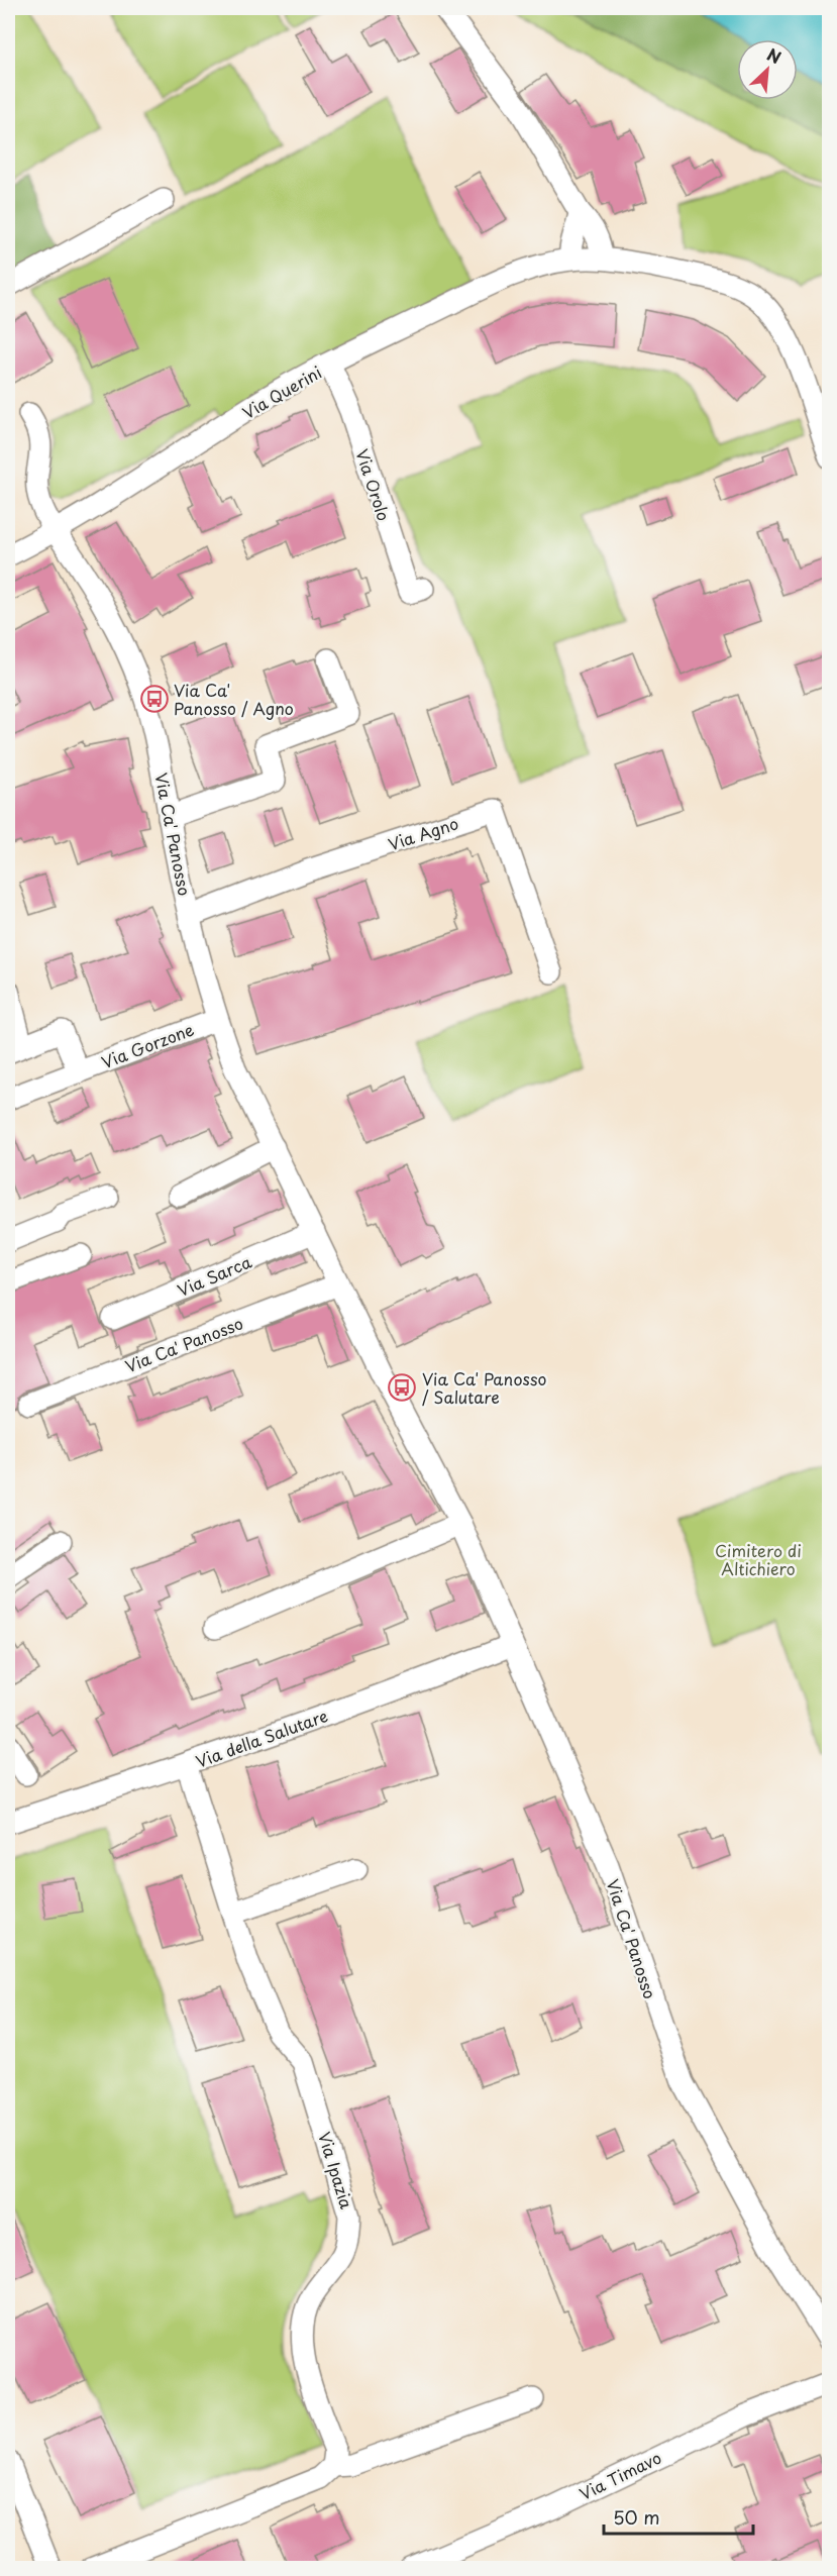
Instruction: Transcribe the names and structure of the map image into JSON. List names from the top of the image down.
{
  "streets": {
    "street": [
      "Via Querini",
      "Via Orolo",
      "Via Agno",
      "Via Ca' Panosso",
      "Via Gorzone",
      "Via Sarca",
      "Via della Salutare",
      "Via Ipazia",
      "Via Timavo"
    ]
  },
  "crossings": [
    ["Via Querini", "Via Orolo"],
    ["Via Querini", "Via Ca' Panosso"],
    ["Via Agno", "Via Ca' Panosso"],
    ["Via Ca' Panosso", "Via Gorzone"],
    ["Via Ca' Panosso", "Via Sarca"],
    ["Via Ca' Panosso", "Via della Salutare"],
    ["Via della Salutare", "Via Ipazia"]
  ],
  "parks": ["Cimitero di Altichiero"],
  "places": {
    "bus stop": ["Via Ca' Panosso / Agno", "Via Ca' Panosso / Salutare"]
  },
  "scale_bar": "50 m",
  "north": "top right"
}
